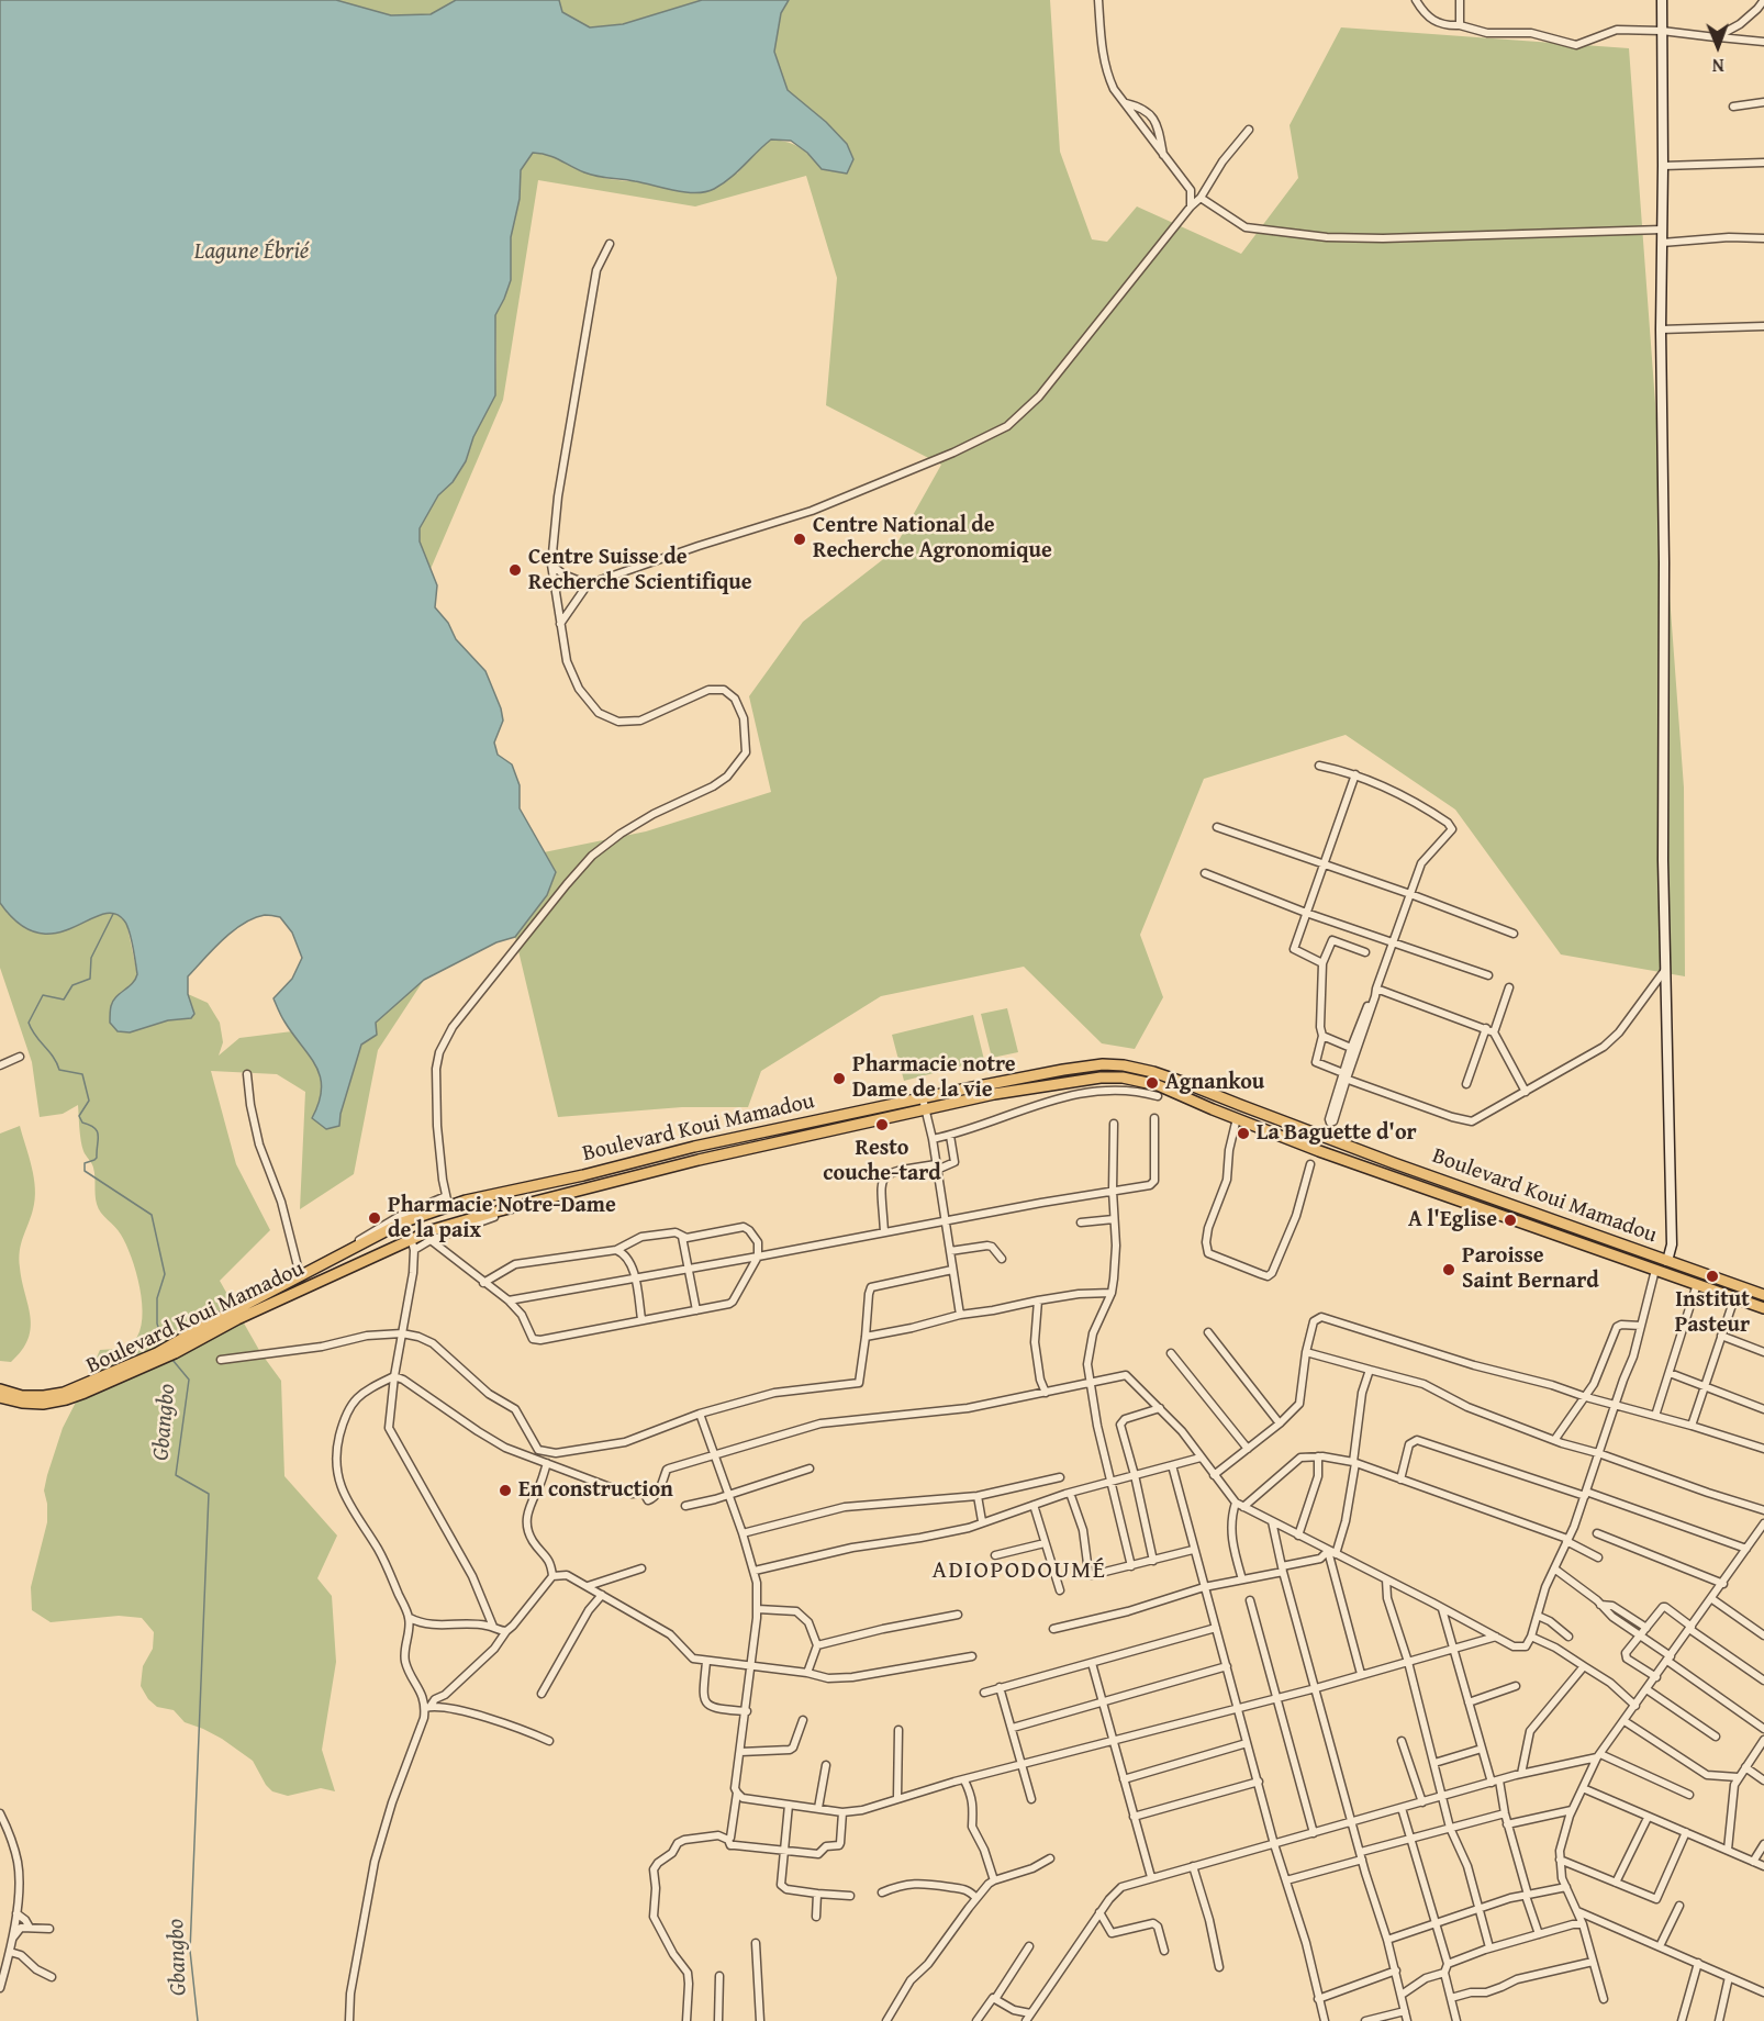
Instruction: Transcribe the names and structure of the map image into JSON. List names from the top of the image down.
{
  "streets": {
    "main road": ["Boulevard Koui Mamadou"]
  },
  "districts": ["ADIOPODOUMÉ"],
  "water": ["Lagune Ébrié", "Gbangbo"],
  "places": [
    "Centre National de Recherche Agronomique",
    "Centre Suisse de Recherche Scientifique",
    "Pharmacie notre Dame de la vie",
    "Agnankou",
    "Resto couche-tard",
    "La Baguette d'or",
    "Pharmacie Notre-Dame de la paix",
    "A l'Eglise",
    "Paroisse Saint Bernard",
    "Institut Pasteur",
    "En construction"
  ],
  "north": "bottom"
}
